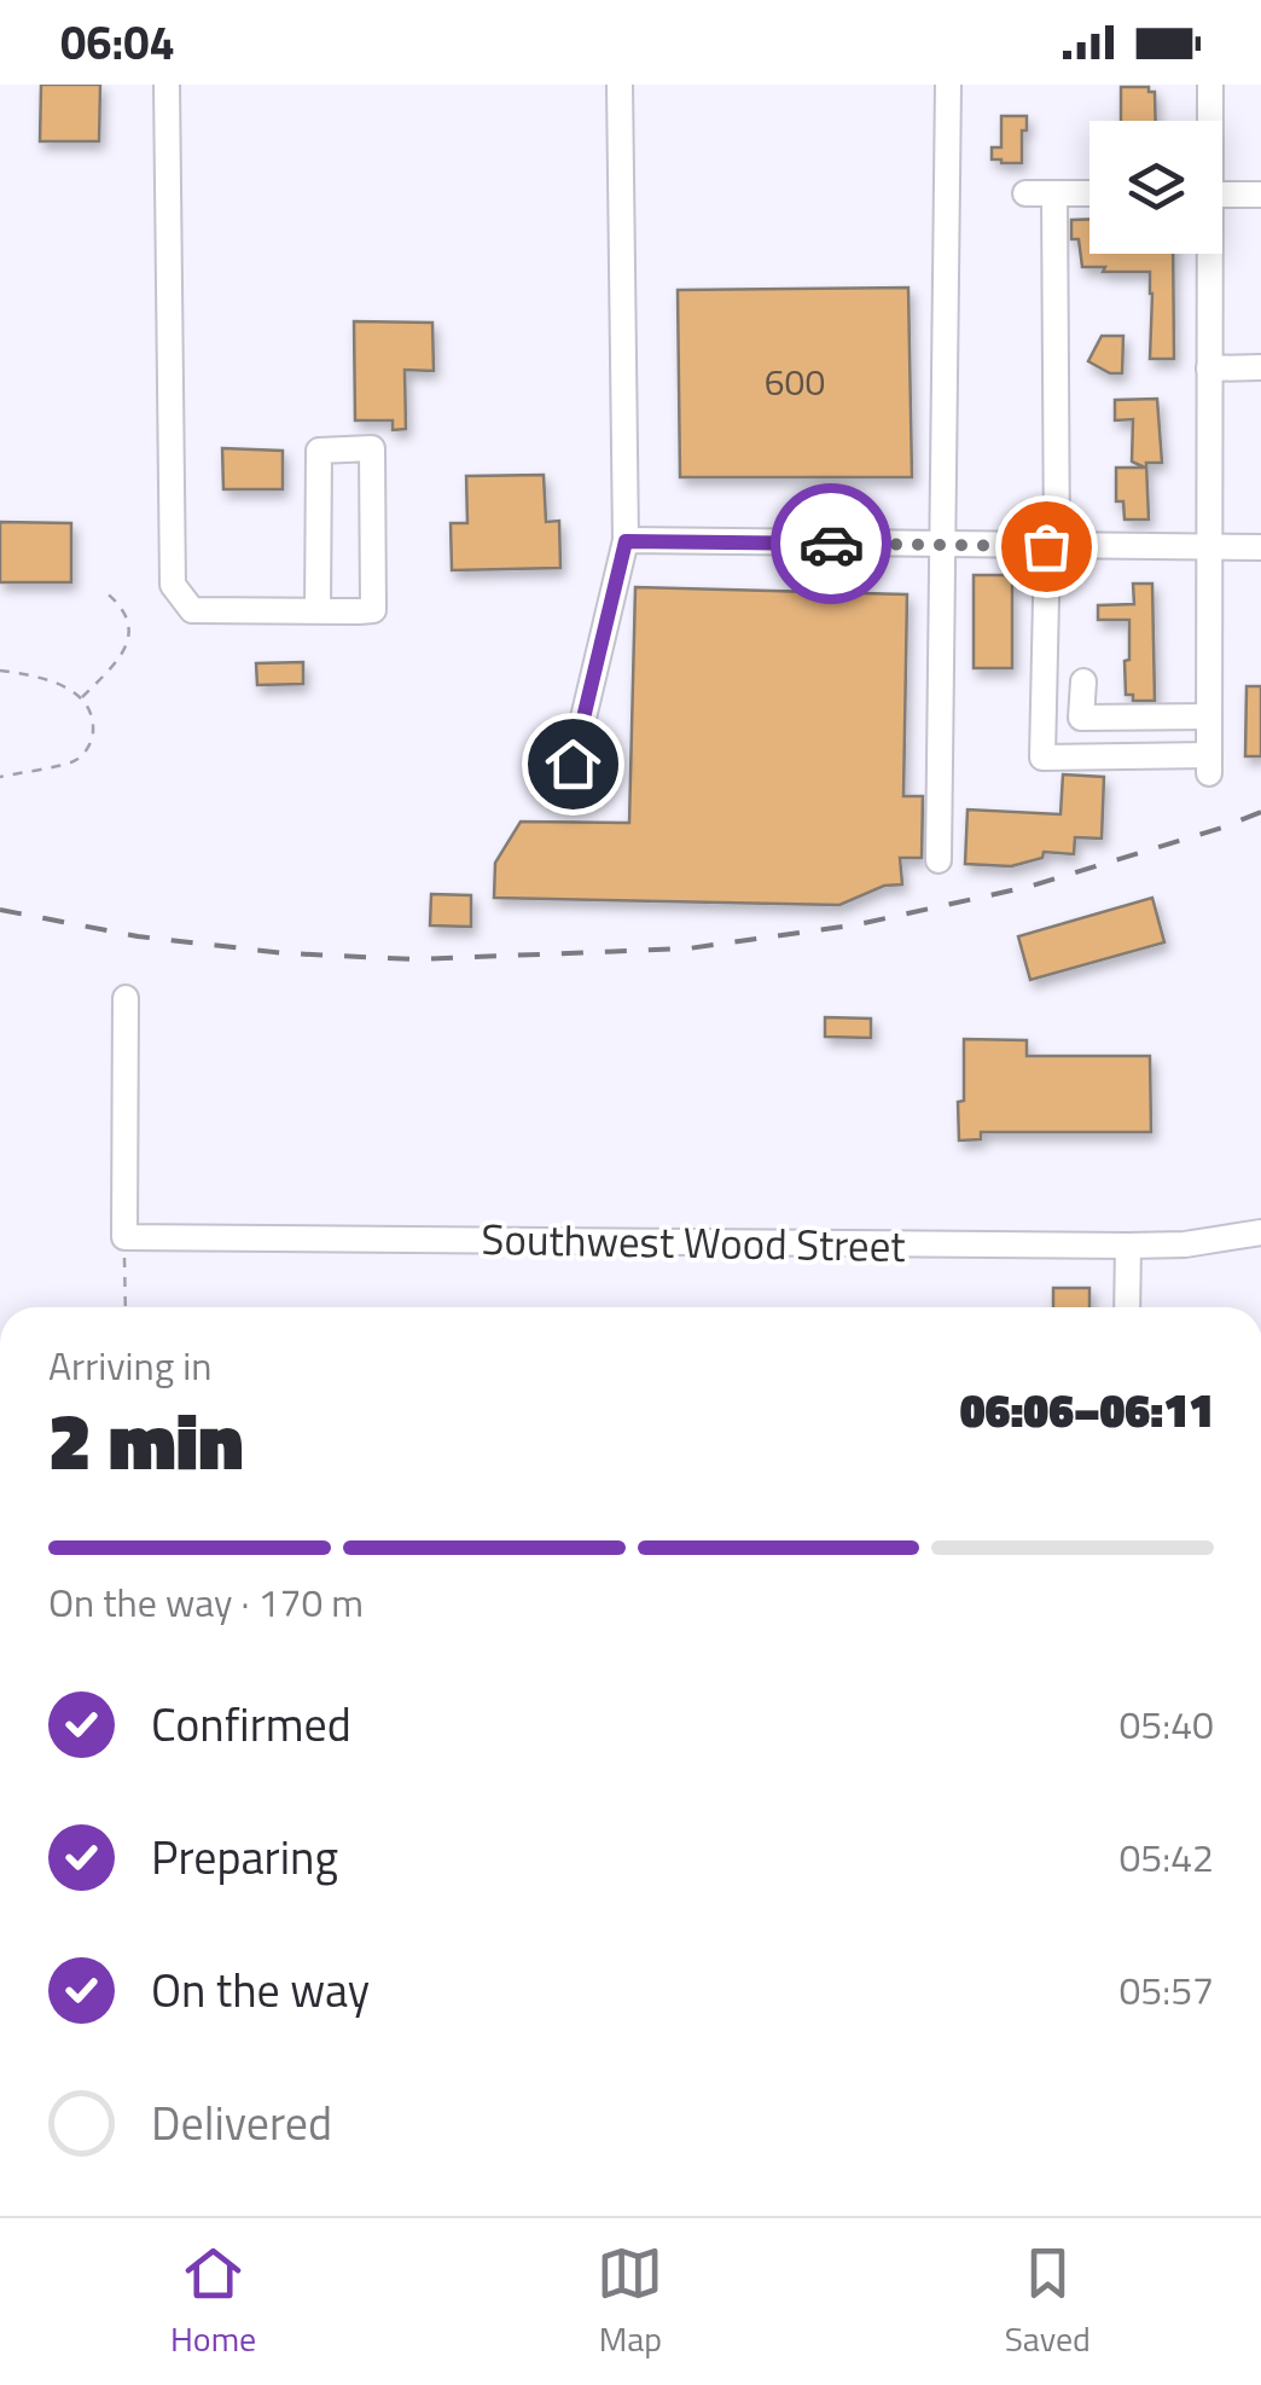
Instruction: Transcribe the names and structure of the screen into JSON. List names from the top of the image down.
{
  "streets": {
    "street": ["Southwest Wood Street"]
  },
  "house_numbers": ["600"],
  "page": {
    "status": "06:04",
    "heading": ["2 min", "Arriving in", "06:06–06:11"],
    "bar": "On the way · 170 m",
    "list": [
      ["Confirmed", "05:40"],
      ["Preparing", "05:42"],
      ["On the way", "05:57"],
      "Delivered"
    ],
    "tabs": ["Home", "Map", "Saved"]
  }
}
